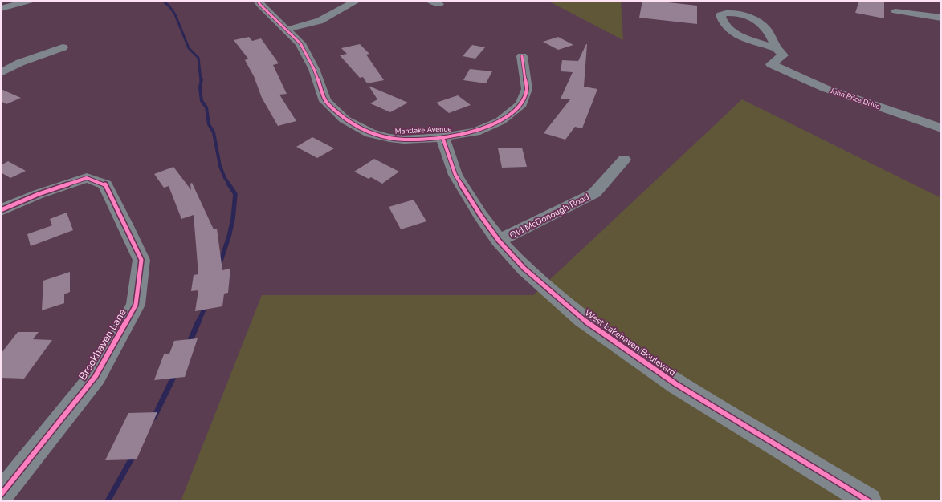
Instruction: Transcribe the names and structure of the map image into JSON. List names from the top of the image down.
{
  "streets": {
    "street": [
      "John Price Drive",
      "Mantlake Avenue",
      "Old McDonough Road",
      "West Lakehaven Boulevard",
      "Brookhaven Lane"
    ]
  },
  "crossings": [
    ["Mantlake Avenue", "West Lakehaven Boulevard"],
    ["Old McDonough Road", "West Lakehaven Boulevard"]
  ]
}
